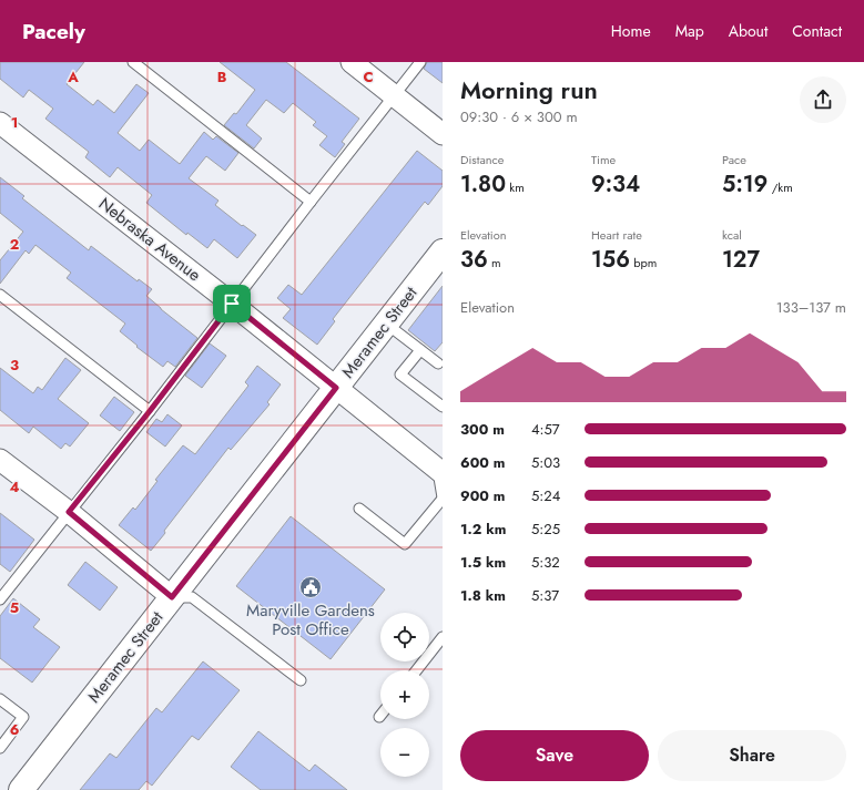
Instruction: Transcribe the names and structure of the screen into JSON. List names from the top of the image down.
{
  "streets": {
    "street": ["Nebraska Avenue", "Meramec Street"]
  },
  "crossings": [
    ["Nebraska Avenue", "Meramec Street"]
  ],
  "places": {
    "public building": ["Maryville Gardens Post Office"]
  },
  "page": {
    "header": "Pacely",
    "nav": [
      "Home",
      "Map",
      "About",
      "Contact"
    ],
    "heading": ["Morning run", "09:30 · 6 × 300 m"],
    "stats": [
      ["Distance", "1.80 km"],
      ["Time", "9:34"],
      ["Pace", "5:19 /km"],
      ["Elevation", "36 m"],
      ["Heart rate", "156 bpm"],
      ["kcal", "127"]
    ],
    "chart": ["Elevation", "133–137 m"],
    "list": [
      {
        "name": "300 m",
        "note": "4:57"
      },
      {
        "name": "600 m",
        "note": "5:03"
      },
      {
        "name": "900 m",
        "note": "5:24"
      },
      {
        "name": "1.2 km",
        "note": "5:25"
      },
      {
        "name": "1.5 km",
        "note": "5:32"
      },
      {
        "name": "1.8 km",
        "note": "5:37"
      }
    ],
    "map_buttons": ["+", "−"],
    "buttons": ["Save", "Share"]
  },
  "grid": {
    "columns": ["A", "B", "C"],
    "rows": [
      "1",
      "2",
      "3",
      "4",
      "5",
      "6"
    ]
  }
}
